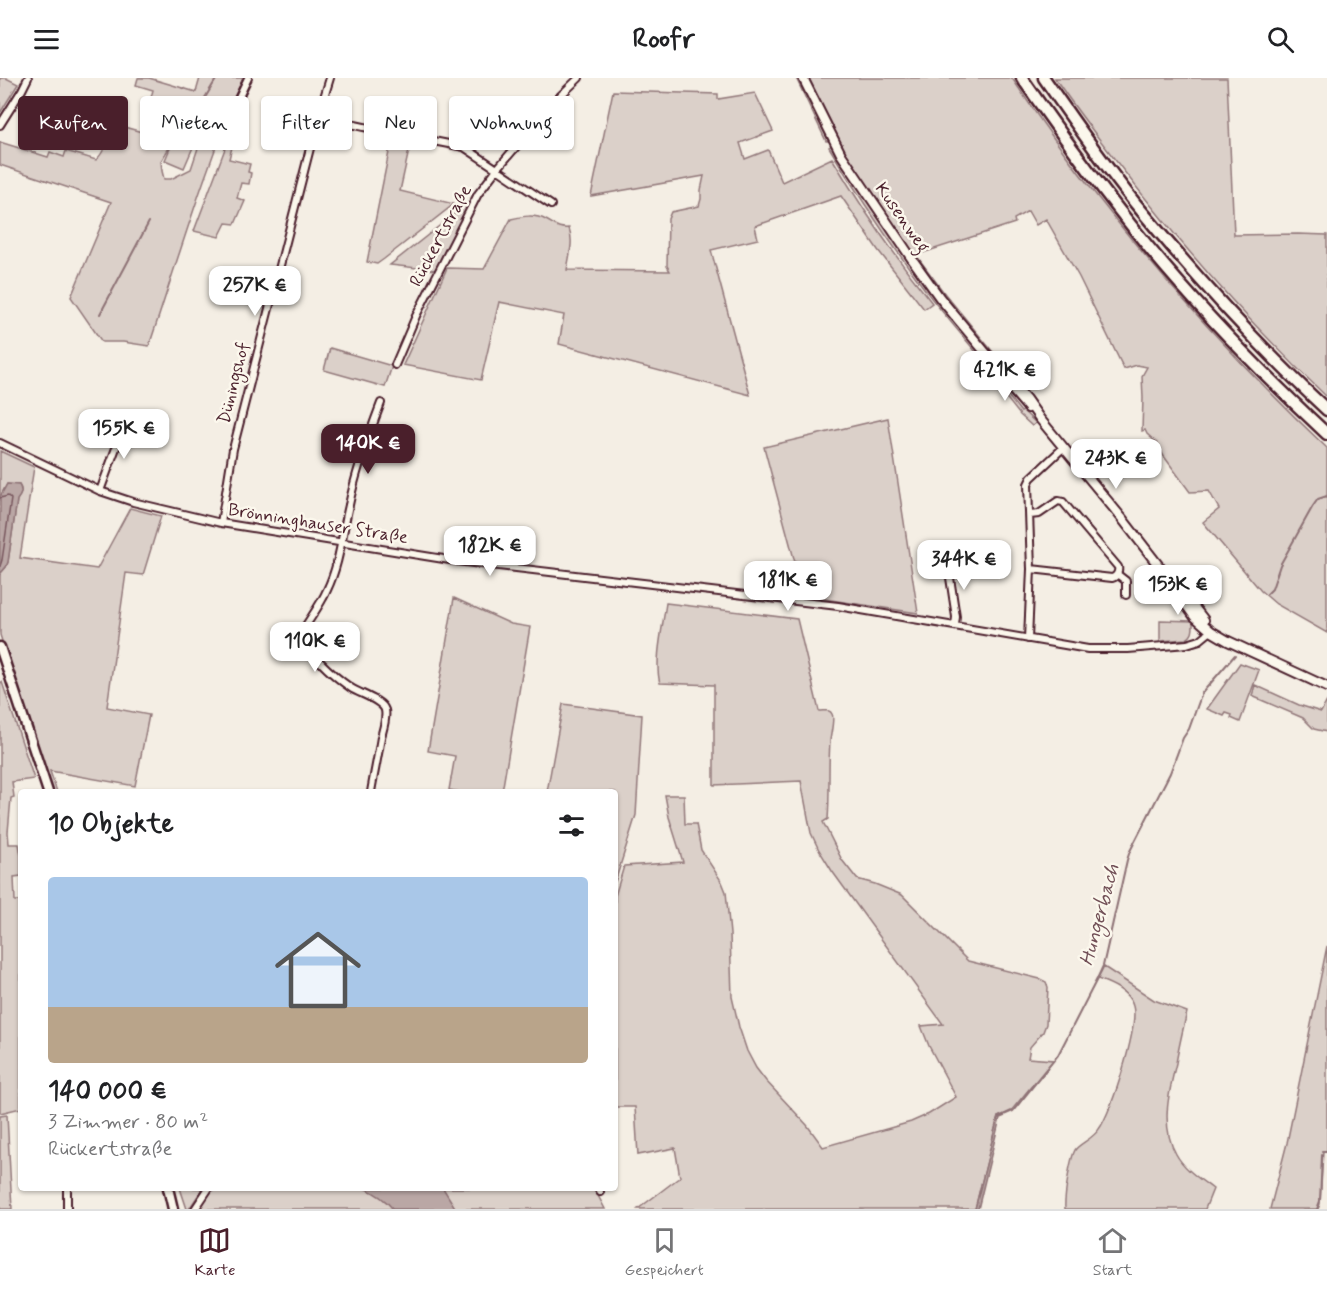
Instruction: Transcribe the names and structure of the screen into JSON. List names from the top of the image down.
{
  "streets": {
    "street": [
      "Kusenweg",
      "Rückertstraße",
      "Düningshof",
      "Brönninghauser Straße"
    ]
  },
  "crossings": [
    ["Kusenweg", "Brönninghauser Straße"],
    ["Düningshof", "Brönninghauser Straße"]
  ],
  "water": ["Hungerbach"],
  "page": {
    "header": "Roofr",
    "chip": [
      "Kaufen",
      "Mieten",
      "Filter",
      "Neu",
      "Wohnung"
    ],
    "price": [
      "257K €",
      "421K €",
      "155K €",
      "140K €",
      "243K €",
      "182K €",
      "344K €",
      "181K €",
      "153K €",
      "110K €"
    ],
    "heading": "10 Objekte",
    "list": [
      {
        "name": "140 000 €",
        "note": "3 Zimmer · 80 m² · Rückertstraße"
      }
    ],
    "tabs": ["Karte", "Gespeichert", "Start"]
  }
}
